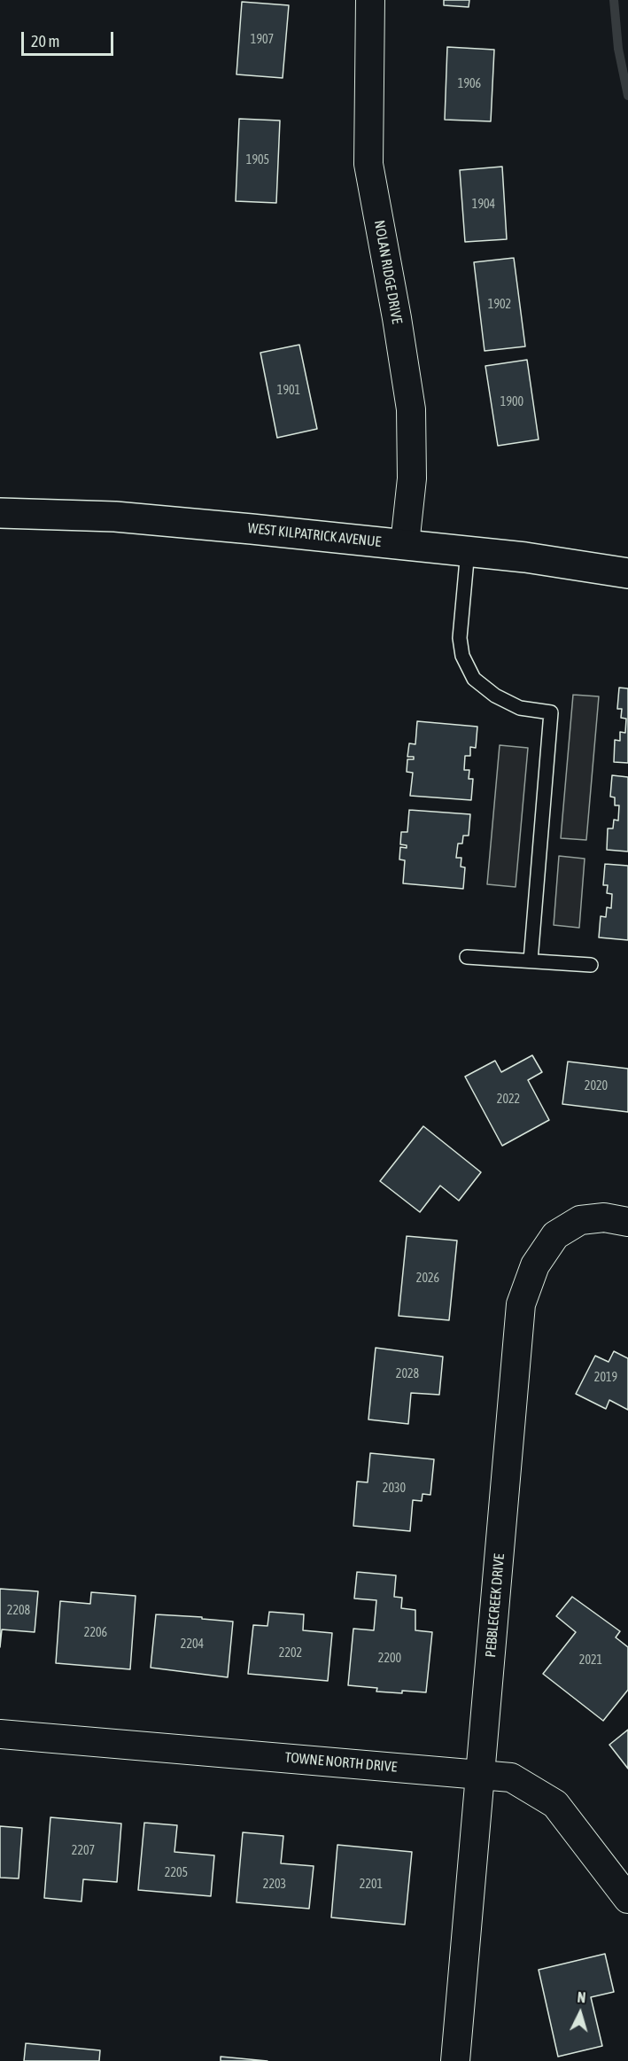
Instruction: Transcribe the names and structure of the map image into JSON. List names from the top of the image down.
{
  "streets": {
    "main road": ["WEST KILPATRICK AVENUE"],
    "street": ["NOLAN RIDGE DRIVE", "PEBBLECREEK DRIVE", "TOWNE NORTH DRIVE"]
  },
  "crossings": [
    ["NOLAN RIDGE DRIVE", "WEST KILPATRICK AVENUE"],
    ["PEBBLECREEK DRIVE", "TOWNE NORTH DRIVE"]
  ],
  "house_numbers": [
    "1907",
    "1906",
    "1905",
    "1904",
    "1902",
    "1901",
    "1900",
    "2020",
    "2022",
    "2026",
    "2028",
    "2019",
    "2030",
    "2208",
    "2206",
    "2204",
    "2202",
    "2200",
    "2021",
    "2207",
    "2205",
    "2203",
    "2201"
  ],
  "scale_bar": "20 m",
  "north": "top"
}
